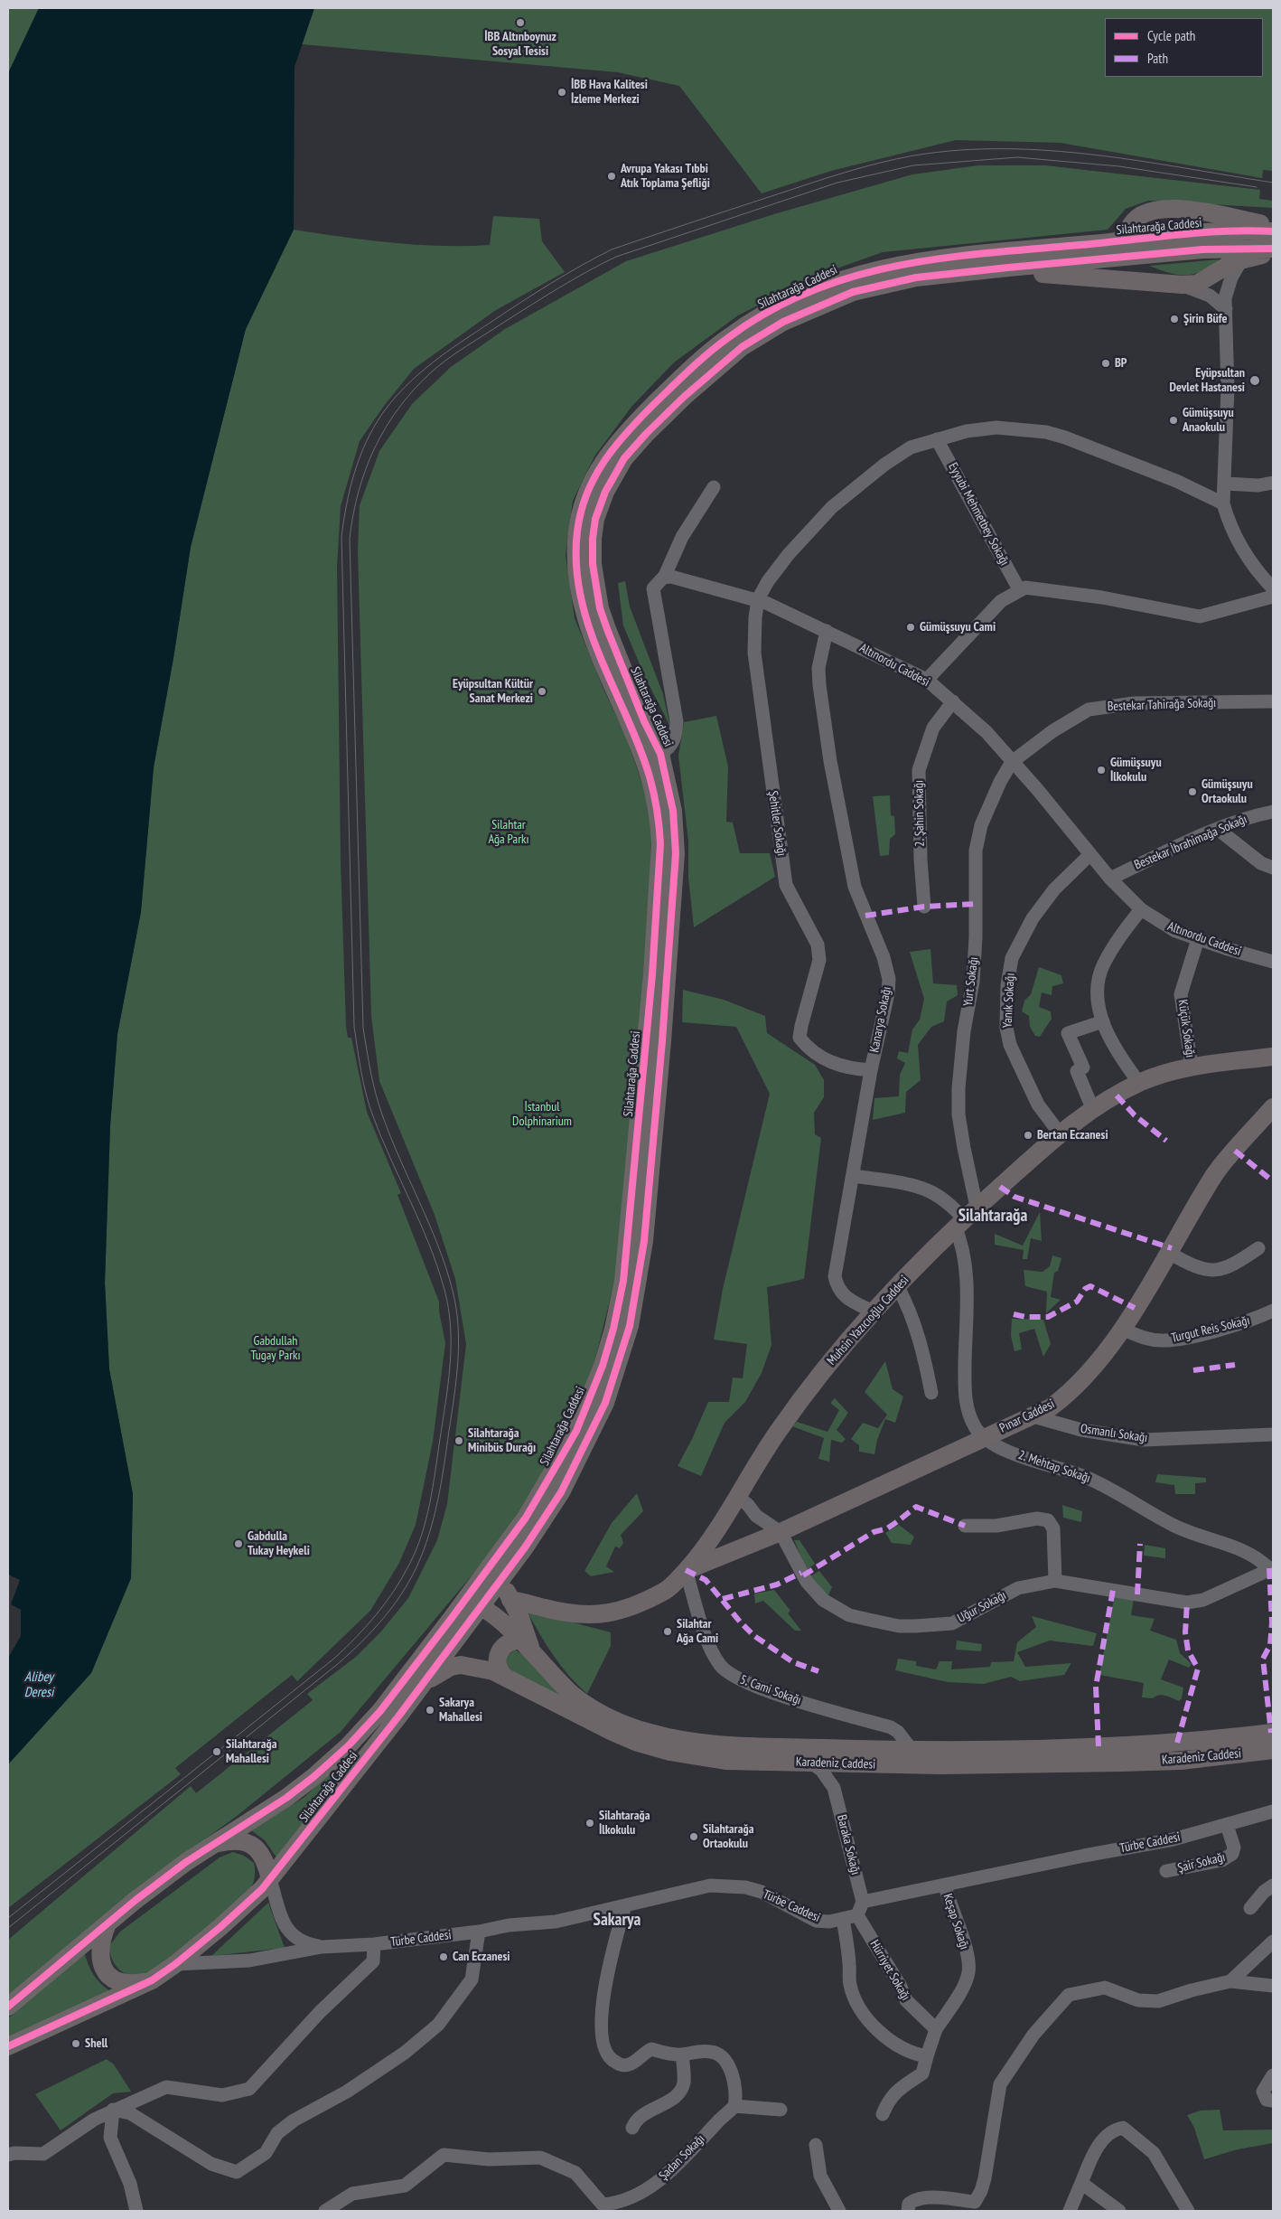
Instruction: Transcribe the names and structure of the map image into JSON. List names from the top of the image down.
{
  "streets": {
    "main road": [
      "Silahtarağa Caddesi",
      "Muhsin Yazıcıoğlu Caddesi",
      "Pınar Caddesi",
      "Karadeniz Caddesi"
    ],
    "street": [
      "Eyyubi Mehmetbey Sokağı",
      "Altınordu Caddesi",
      "Bestekar Tahirağa Sokağı",
      "2. Şahin Sokağı",
      "Şehitler Sokağı",
      "Bestekar İbrahimağa Sokağı",
      "Yurt Sokağı",
      "Yanık Sokağı",
      "Kanarya Sokağı",
      "Küçük Sokağı",
      "Turgut Reis Sokağı",
      "Osmanlı Sokağı",
      "2. Mehtap Sokağı",
      "Uğur Sokağı",
      "5. Cami Sokağı",
      "Türbe Caddesi",
      "Baraka Sokağı",
      "Şair Sokağı",
      "Keşap Sokağı",
      "Hürriyet Sokağı",
      "Şadan Sokağı"
    ]
  },
  "crossings": [
    ["Silahtarağa Caddesi", "Karadeniz Caddesi"],
    ["Altınordu Caddesi", "Bestekar Tahirağa Sokağı"],
    ["Altınordu Caddesi", "2. Şahin Sokağı"],
    ["Altınordu Caddesi", "Şehitler Sokağı"],
    ["Altınordu Caddesi", "Bestekar İbrahimağa Sokağı"],
    ["Altınordu Caddesi", "Yurt Sokağı"],
    ["Altınordu Caddesi", "Yanık Sokağı"],
    ["Altınordu Caddesi", "Kanarya Sokağı"],
    ["Altınordu Caddesi", "Küçük Sokağı"],
    ["Bestekar Tahirağa Sokağı", "Yurt Sokağı"],
    ["Şehitler Sokağı", "Kanarya Sokağı"],
    ["Yurt Sokağı", "Muhsin Yazıcıoğlu Caddesi"],
    ["Yanık Sokağı", "Muhsin Yazıcıoğlu Caddesi"],
    ["Kanarya Sokağı", "Muhsin Yazıcıoğlu Caddesi"],
    ["Küçük Sokağı", "Muhsin Yazıcıoğlu Caddesi"],
    ["Muhsin Yazıcıoğlu Caddesi", "Pınar Caddesi"],
    ["Muhsin Yazıcıoğlu Caddesi", "Uğur Sokağı"],
    ["Muhsin Yazıcıoğlu Caddesi", "5. Cami Sokağı"],
    ["Turgut Reis Sokağı", "Pınar Caddesi"],
    ["Pınar Caddesi", "Osmanlı Sokağı"],
    ["Pınar Caddesi", "2. Mehtap Sokağı"],
    ["Pınar Caddesi", "Uğur Sokağı"],
    ["Pınar Caddesi", "5. Cami Sokağı"],
    ["2. Mehtap Sokağı", "Uğur Sokağı"],
    ["5. Cami Sokağı", "Karadeniz Caddesi"],
    ["Karadeniz Caddesi", "Baraka Sokağı"],
    ["Türbe Caddesi", "Baraka Sokağı"],
    ["Türbe Caddesi", "Şair Sokağı"],
    ["Türbe Caddesi", "Keşap Sokağı"],
    ["Türbe Caddesi", "Hürriyet Sokağı"],
    ["Keşap Sokağı", "Hürriyet Sokağı"]
  ],
  "districts": ["Silahtarağa", "Sakarya"],
  "water": ["Alibey Deresi"],
  "parks": ["Silahtar Ağa Parkı", "İstanbul Dolphinarium", "Gabdullah Tugay Parkı"],
  "places": [
    "İBB Altınboynuz Sosyal Tesisi",
    "İBB Hava Kalitesi İzleme Merkezi",
    "Avrupa Yakası Tıbbi Atık Toplama Şefliği",
    "Şirin Büfe",
    "BP",
    "Eyüpsultan Devlet Hastanesi",
    "Gümüşsuyu Anaokulu",
    "Gümüşsuyu Cami",
    "Eyüpsultan Kültür Sanat Merkezi",
    "Gümüşsuyu İlkokulu",
    "Gümüşsuyu Ortaokulu",
    "Bertan Eczanesi",
    "Silahtarağa Minibüs Durağı",
    "Gabdulla Tukay Heykeli",
    "Silahtar Ağa Cami",
    "Sakarya Mahallesi",
    "Silahtarağa Mahallesi",
    "Silahtarağa İlkokulu",
    "Silahtarağa Ortaokulu",
    "Can Eczanesi",
    "Shell"
  ],
  "legend": ["Cycle path", "Path"]
}
